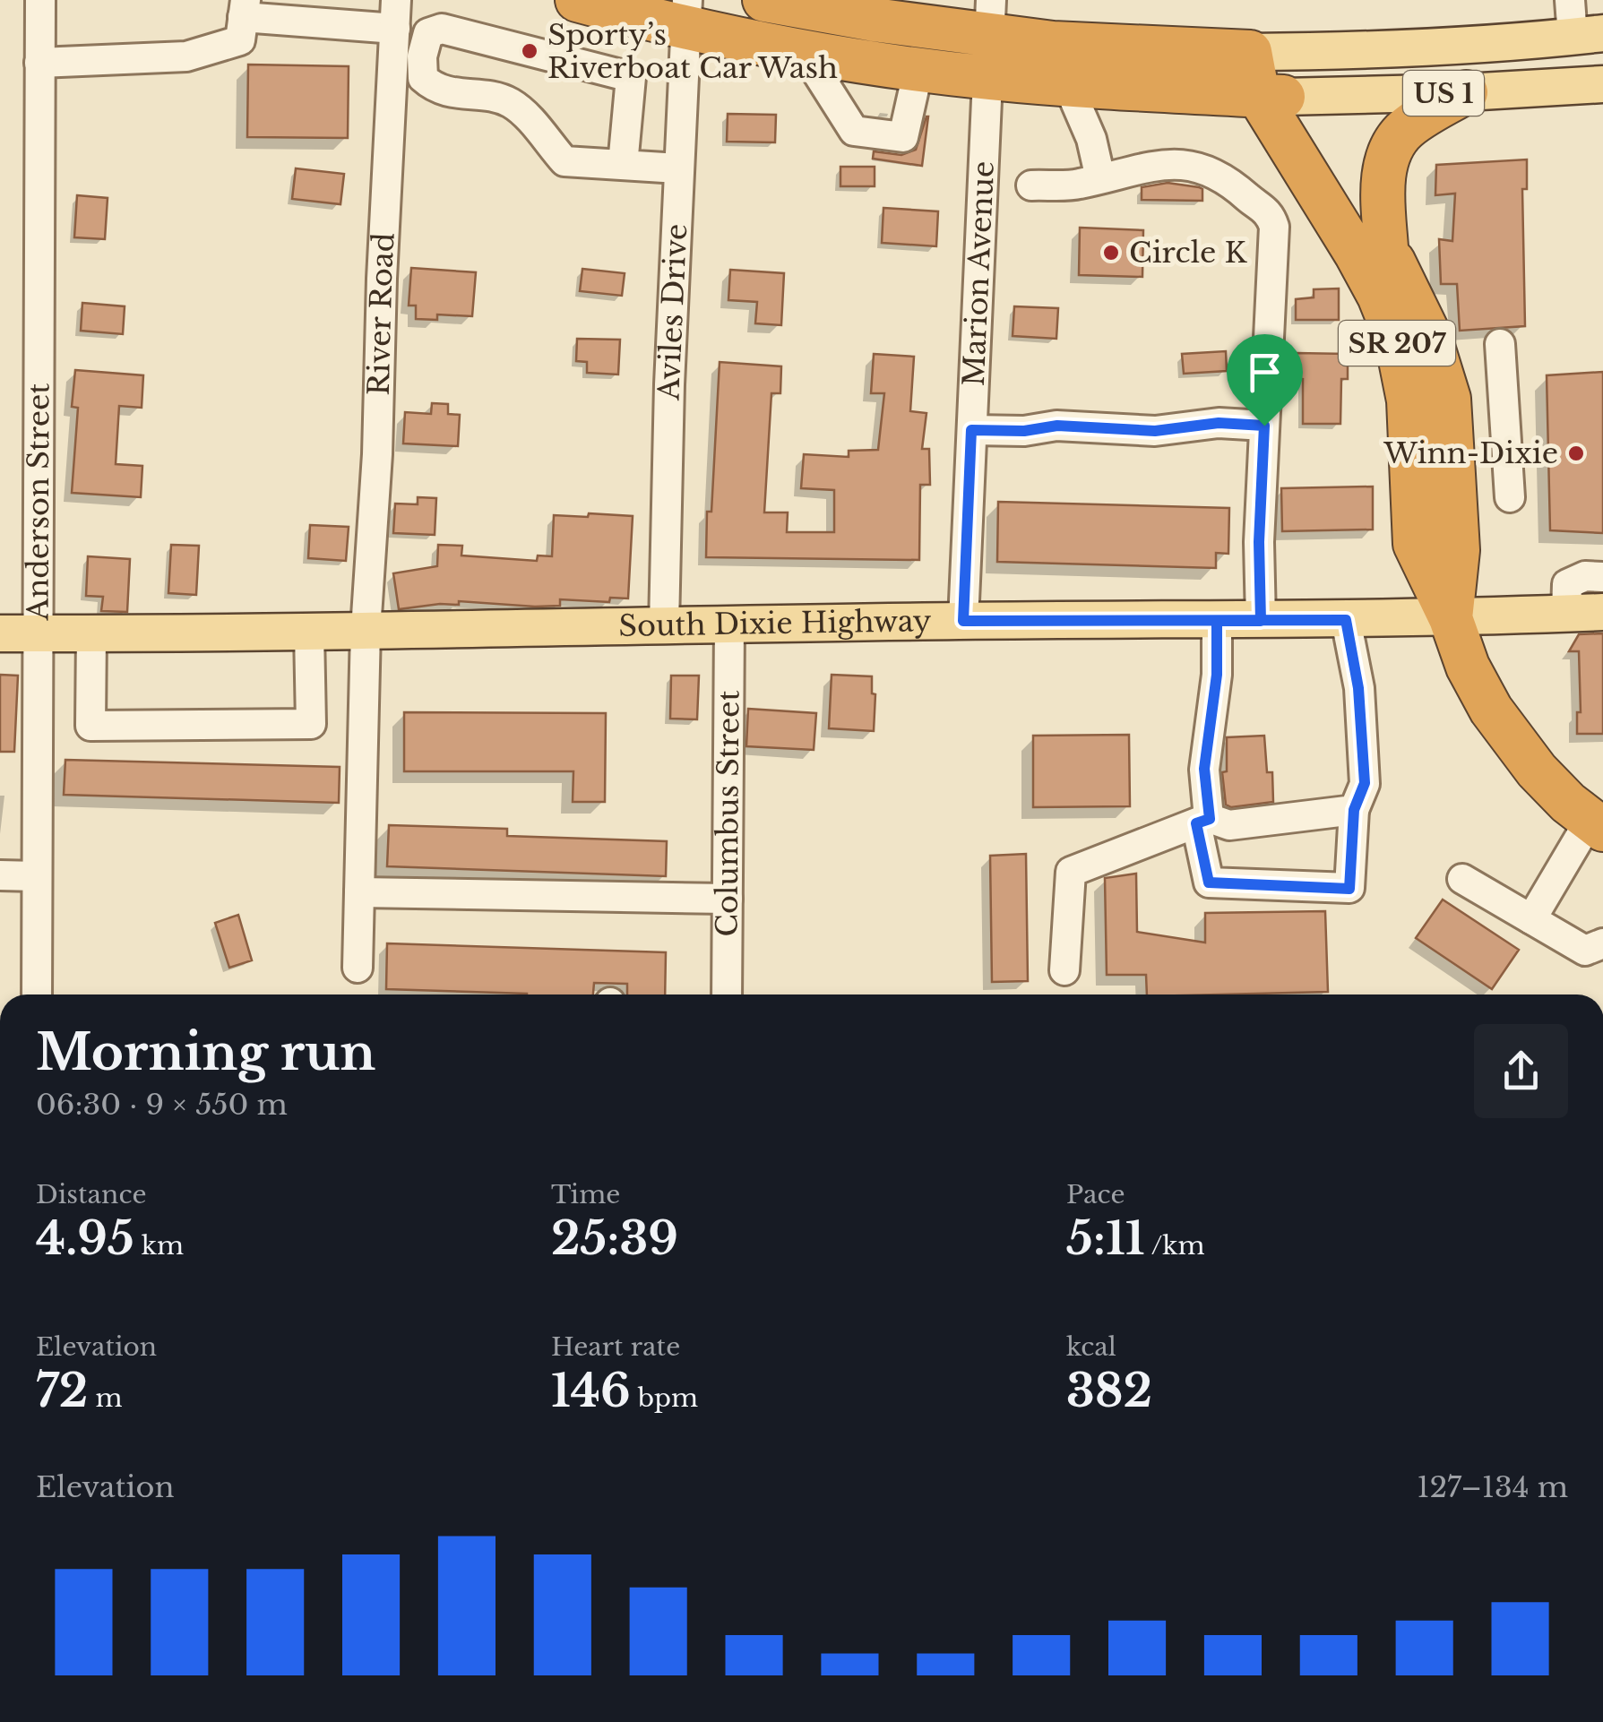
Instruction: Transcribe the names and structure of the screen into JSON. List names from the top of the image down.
{
  "streets": {
    "highway": ["US 1", "SR 207"],
    "main road": ["South Dixie Highway"],
    "street": [
      "Marion Avenue",
      "Aviles Drive",
      "River Road",
      "Anderson Street",
      "Columbus Street"
    ]
  },
  "crossings": [
    ["US 1", "Marion Avenue"],
    ["US 1", "Aviles Drive"],
    ["US 1", "SR 207"],
    ["Marion Avenue", "South Dixie Highway"],
    ["Aviles Drive", "South Dixie Highway"],
    ["River Road", "South Dixie Highway"],
    ["SR 207", "South Dixie Highway"],
    ["Anderson Street", "South Dixie Highway"],
    ["South Dixie Highway", "Columbus Street"]
  ],
  "places": ["Sporty’s Riverboat Car Wash", "Circle K", "Winn-Dixie"],
  "page": {
    "heading": ["Morning run", "06:30 · 9 × 550 m"],
    "stats": [
      ["Distance", "4.95 km"],
      ["Time", "25:39"],
      ["Pace", "5:11 /km"],
      ["Elevation", "72 m"],
      ["Heart rate", "146 bpm"],
      ["kcal", "382"]
    ],
    "chart": ["Elevation", "127–134 m"]
  }
}
